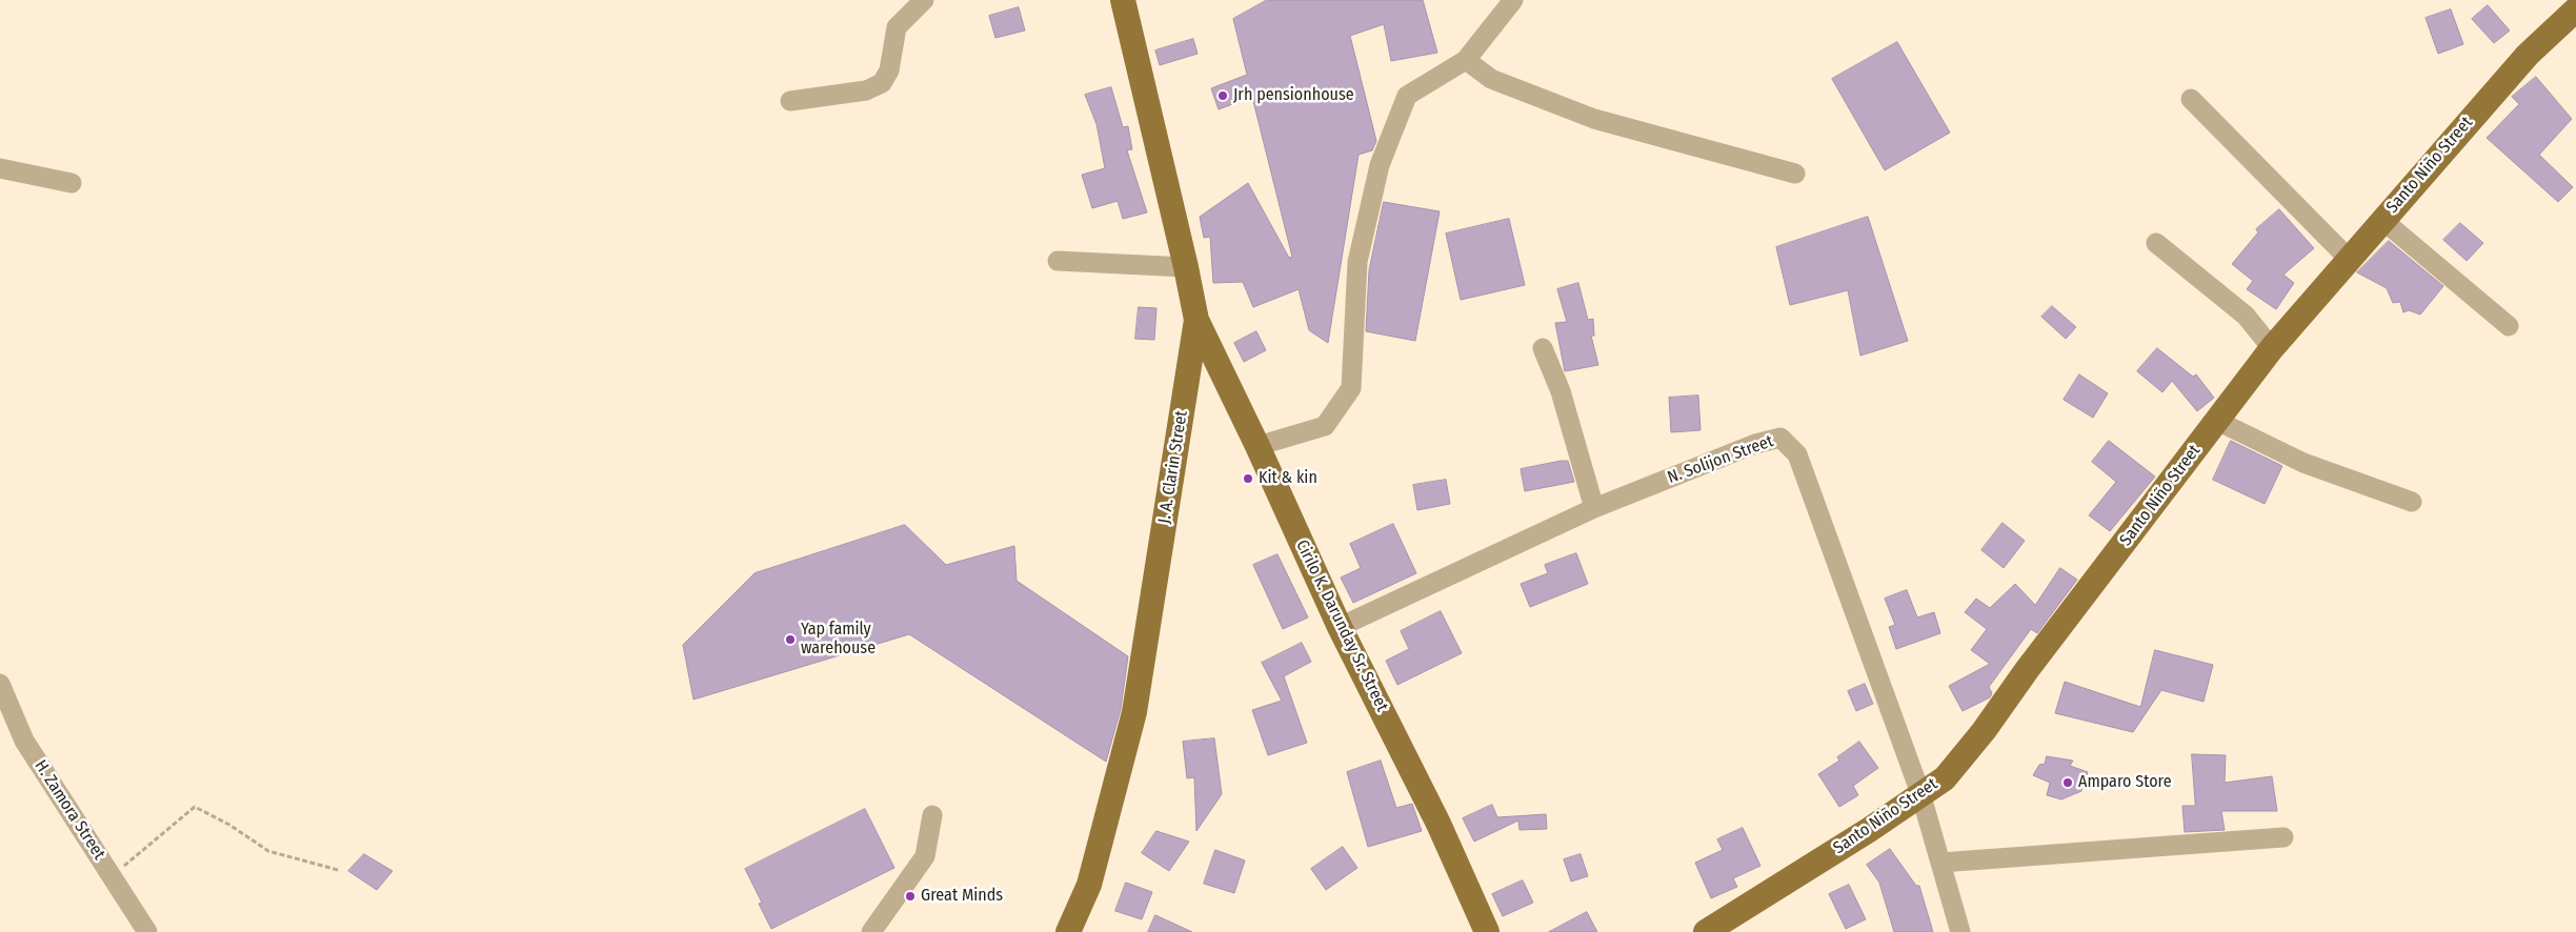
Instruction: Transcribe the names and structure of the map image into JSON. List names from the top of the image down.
{
  "streets": {
    "main road": ["Santo Niño Street", "J. A. Clarin Street", "Cirilo K. Darunday Sr. Street"],
    "street": ["N. Solijon Street", "H. Zamora Street"]
  },
  "crossings": [
    ["Santo Niño Street", "N. Solijon Street"],
    ["N. Solijon Street", "Cirilo K. Darunday Sr. Street"],
    ["J. A. Clarin Street", "Cirilo K. Darunday Sr. Street"]
  ],
  "places": [
    "Jrh pensionhouse",
    "Kit & kin",
    "Yap family warehouse",
    "Amparo Store",
    "Great Minds"
  ]
}
